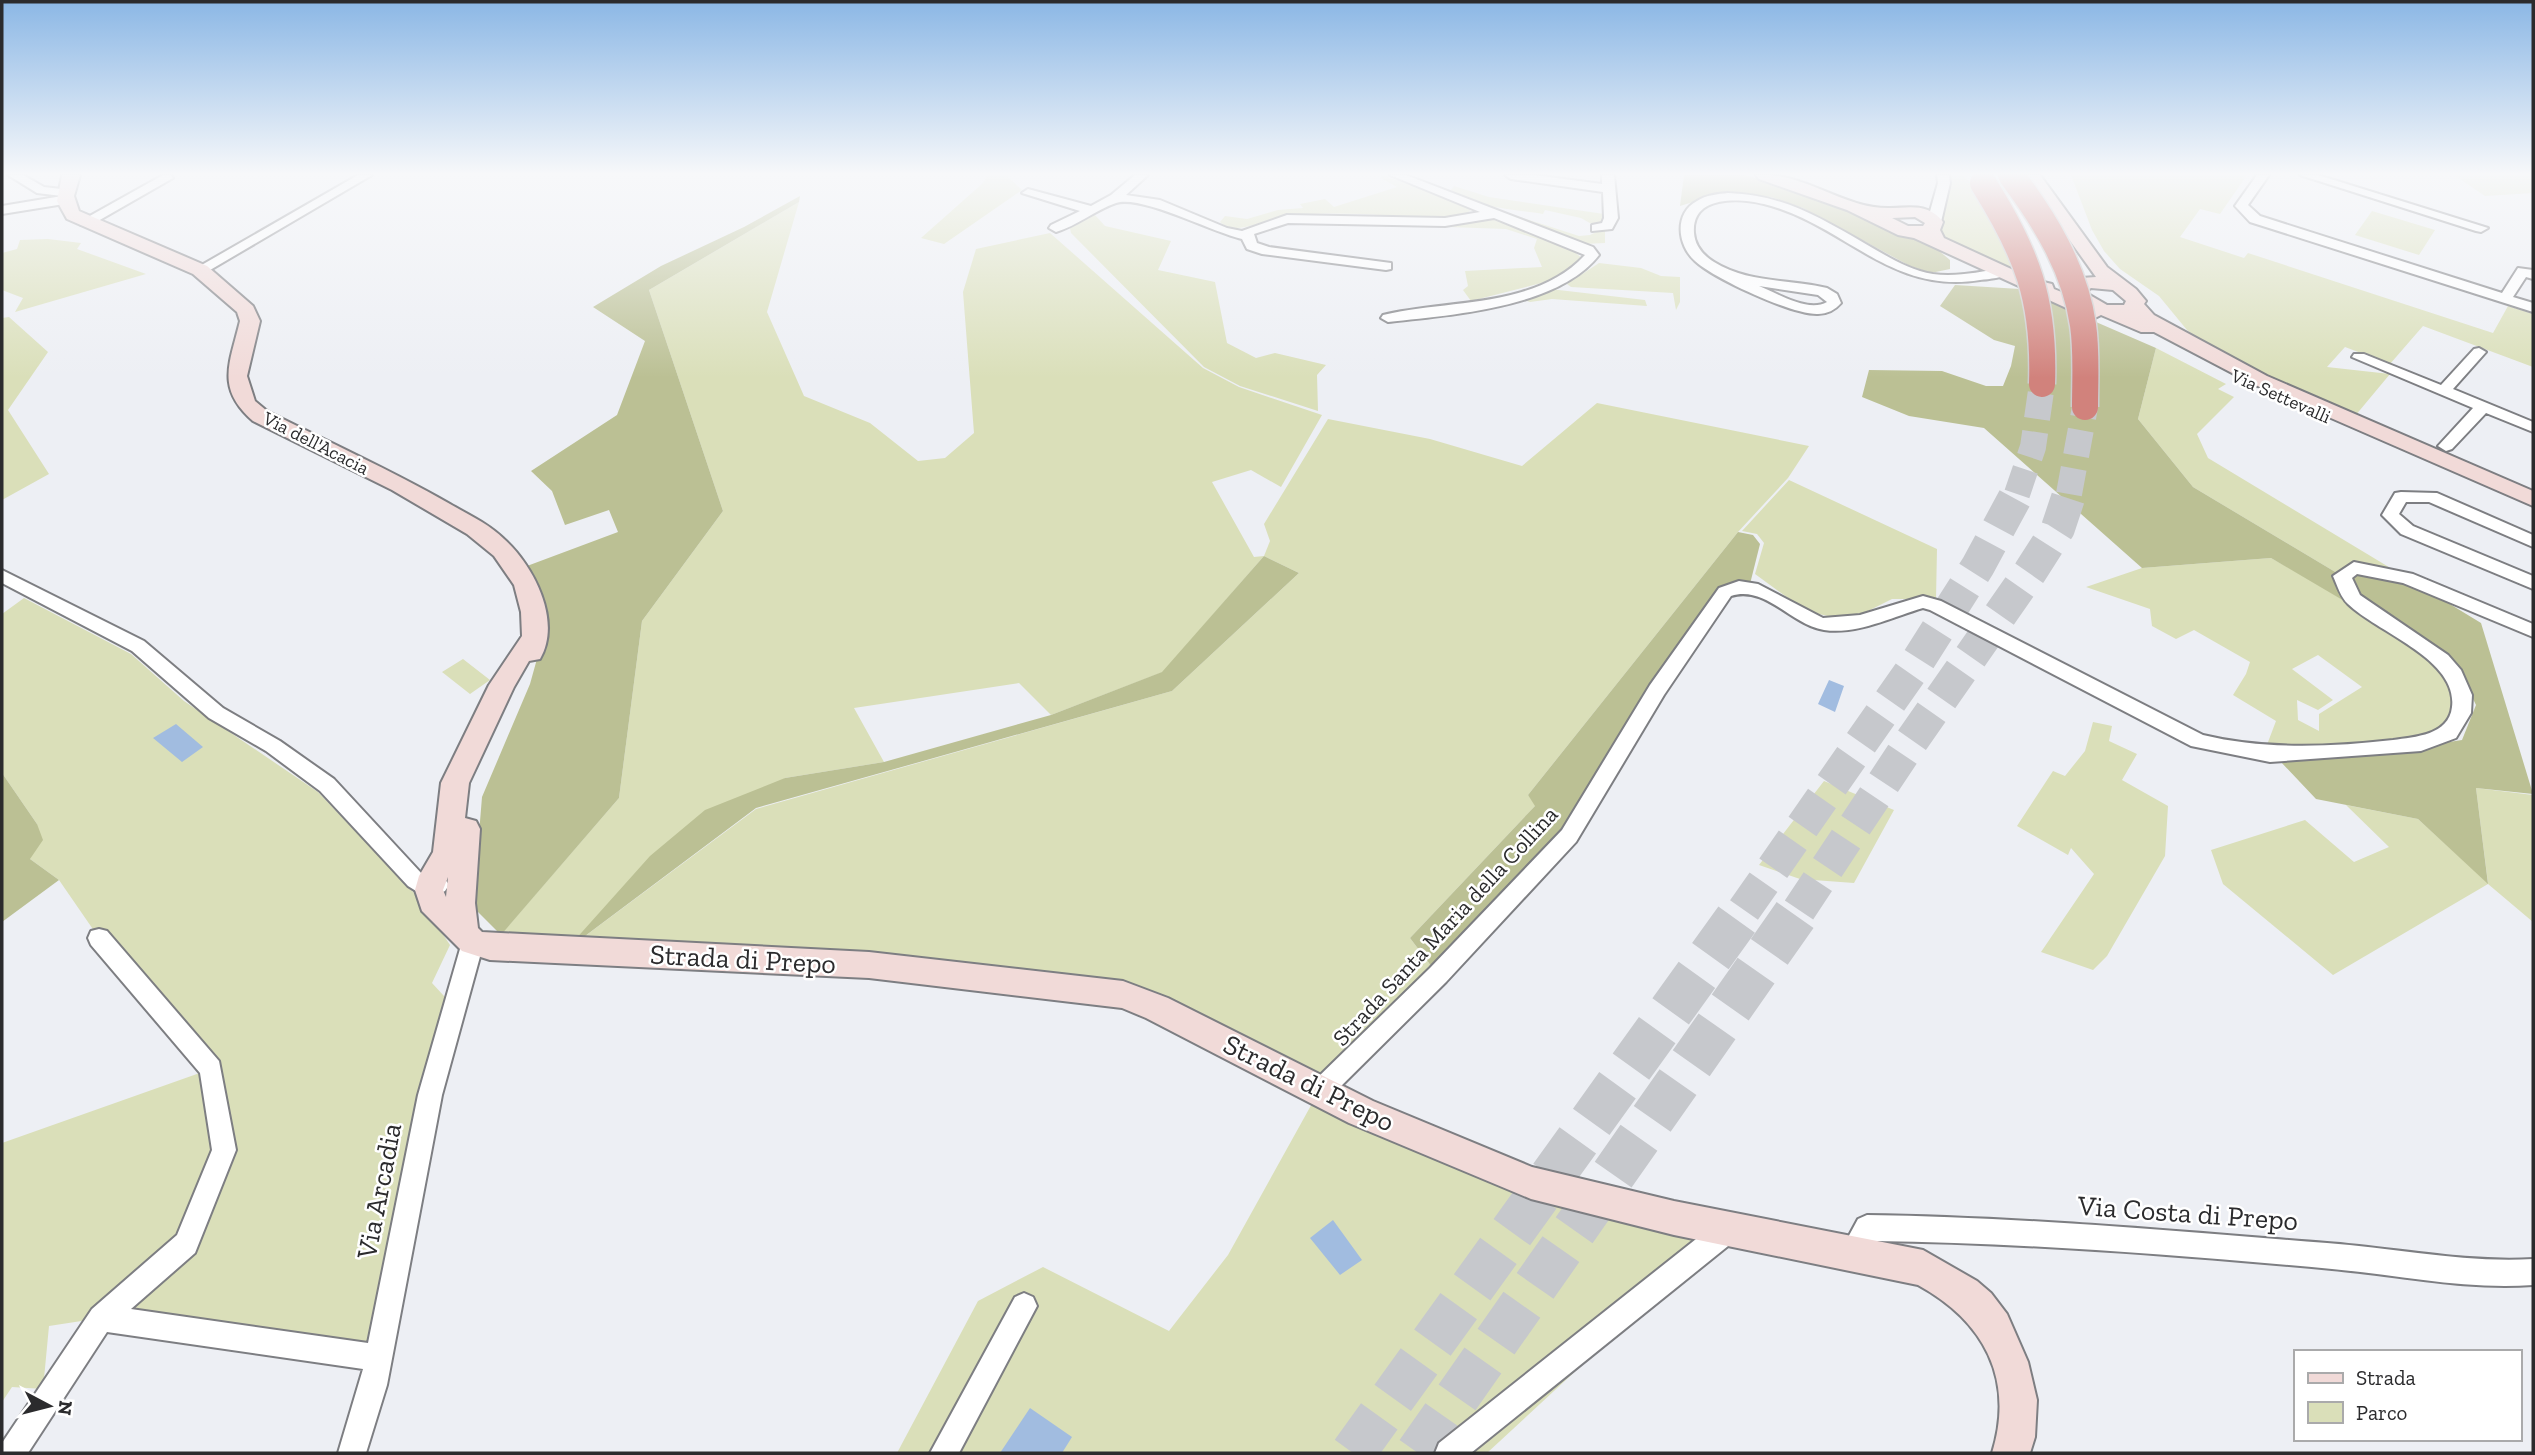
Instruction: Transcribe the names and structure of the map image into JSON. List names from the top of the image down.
{
  "streets": {
    "street": [
      "Via Settevalli",
      "Via dell'Acacia",
      "Strada Santa Maria della Collina",
      "Strada di Prepo",
      "Via Arcadia",
      "Via Costa di Prepo"
    ]
  },
  "crossings": [
    ["Via dell'Acacia", "Strada di Prepo"],
    ["Via dell'Acacia", "Via Arcadia"],
    ["Strada Santa Maria della Collina", "Strada di Prepo"],
    ["Strada di Prepo", "Via Arcadia"],
    ["Strada di Prepo", "Via Costa di Prepo"]
  ],
  "legend": ["Strada", "Parco"],
  "north": "right"
}
